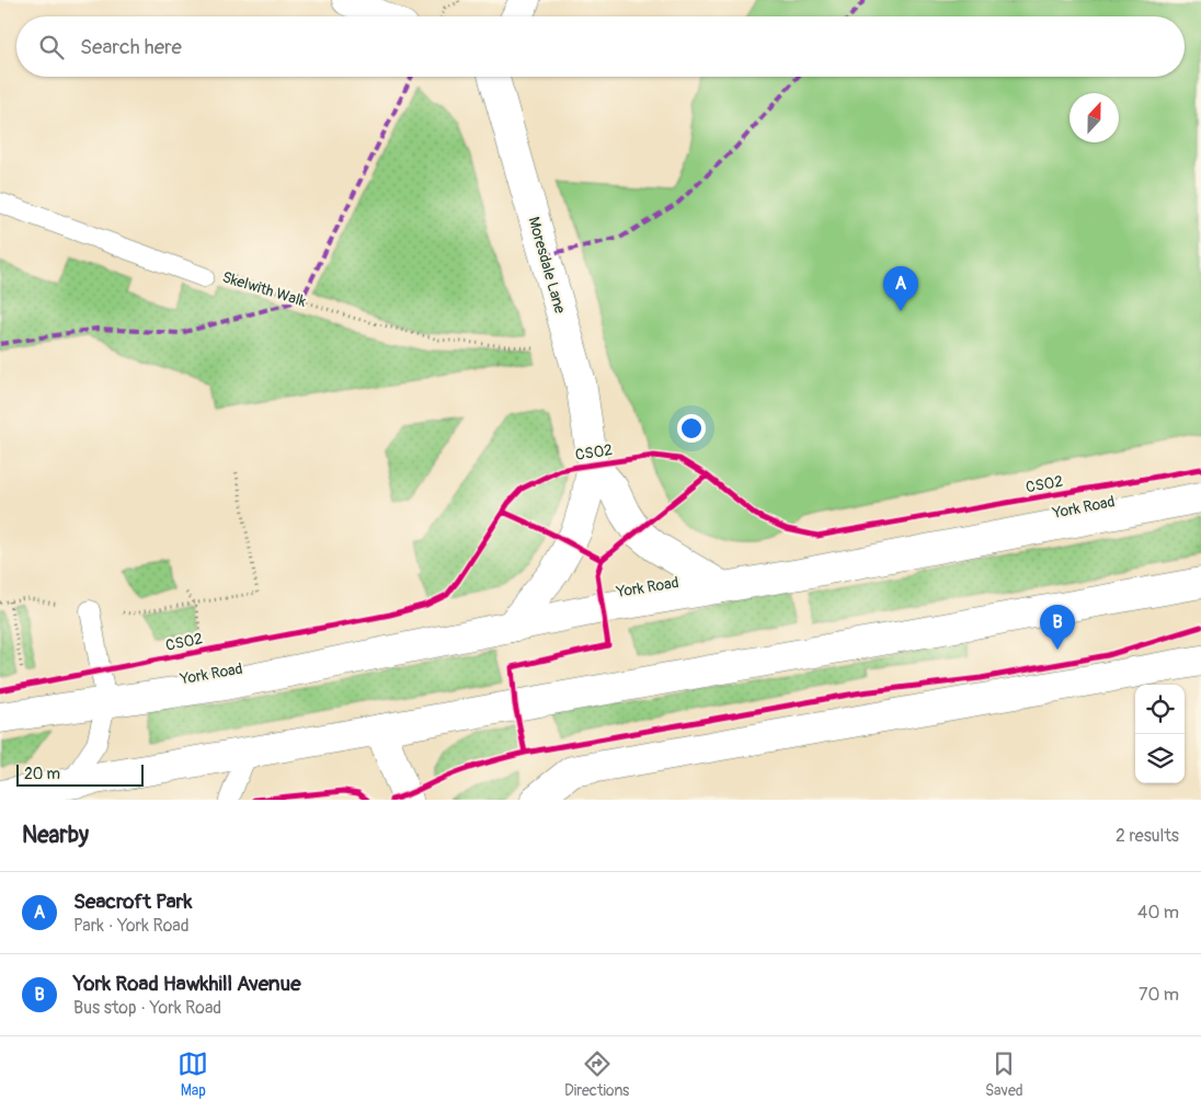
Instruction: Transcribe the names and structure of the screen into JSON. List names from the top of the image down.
{
  "streets": {
    "main road": ["Moresdale Lane", "York Road"],
    "lane": ["Skelwith Walk"],
    "cycle path": ["CS02"]
  },
  "crossings": [
    ["Moresdale Lane", "York Road"]
  ],
  "scale_bar": "20 m",
  "north": "top",
  "page": {
    "search": "Search here",
    "pins": ["A", "B"],
    "scale": "20 m",
    "heading": ["Nearby", "2 results"],
    "list": [
      {
        "mark": "A",
        "name": "Seacroft Park",
        "note": "Park · York Road",
        "value": "40 m"
      },
      {
        "mark": "B",
        "name": "York Road Hawkhill Avenue",
        "note": "Bus stop · York Road",
        "value": "70 m"
      }
    ],
    "nav": ["Map", "Directions", "Saved"]
  }
}
